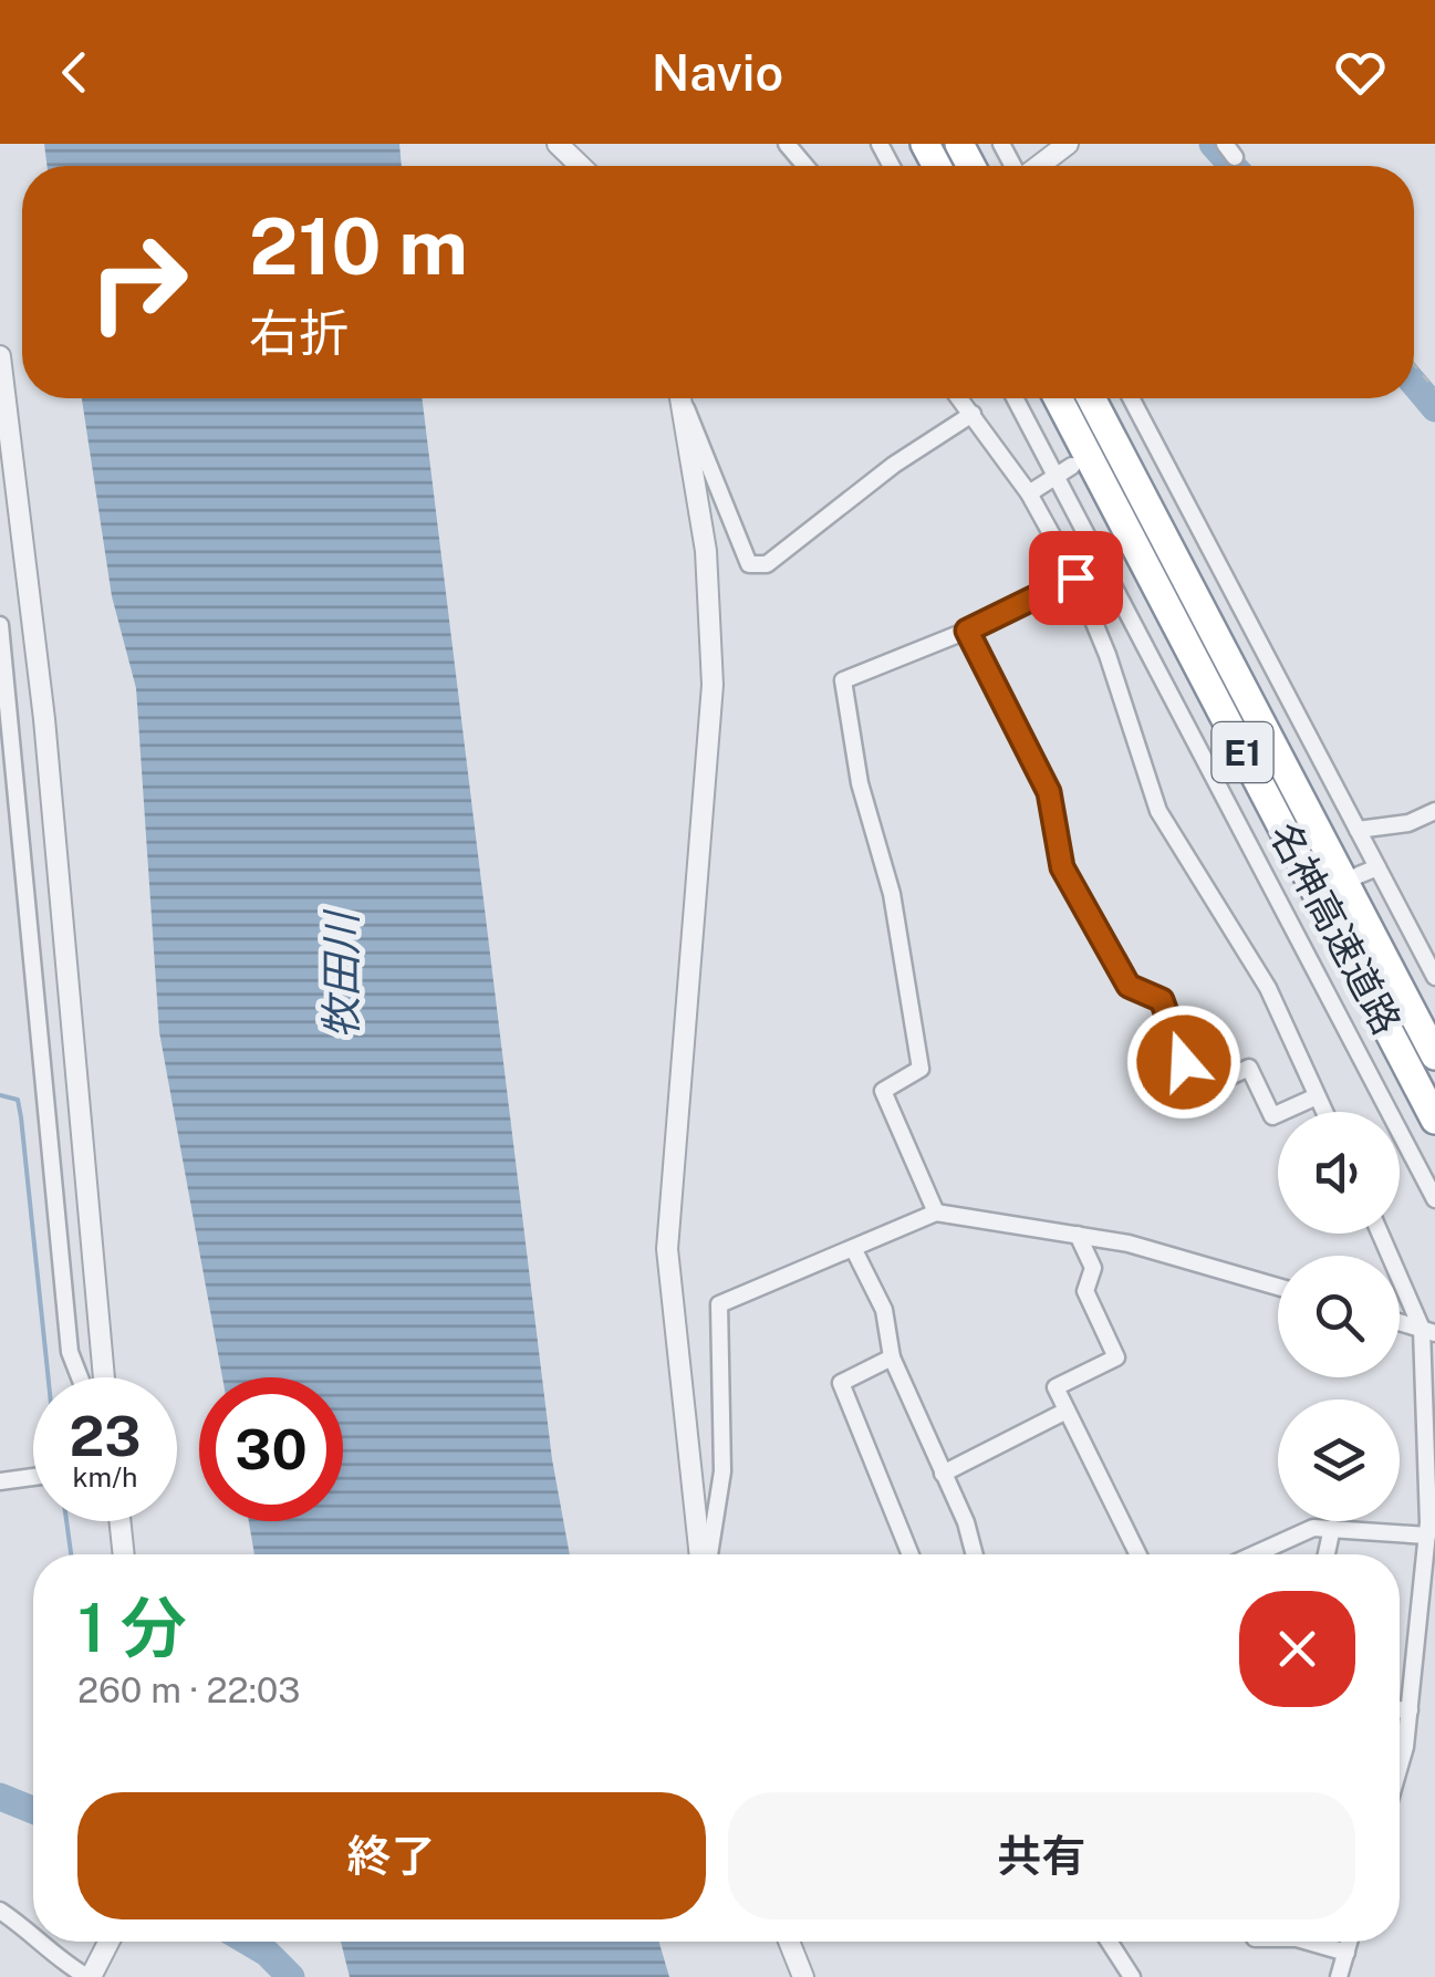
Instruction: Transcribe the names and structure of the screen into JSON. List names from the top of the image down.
{
  "streets": {
    "highway": ["E1", "名神高速道路"]
  },
  "water": ["牧田川"],
  "page": {
    "header": "Navio",
    "turn": ["210 m", "右折"],
    "speed": "23 km/h",
    "limit": "30",
    "heading": ["1 分", "260 m · 22:03"],
    "buttons": ["終了", "共有"]
  }
}
